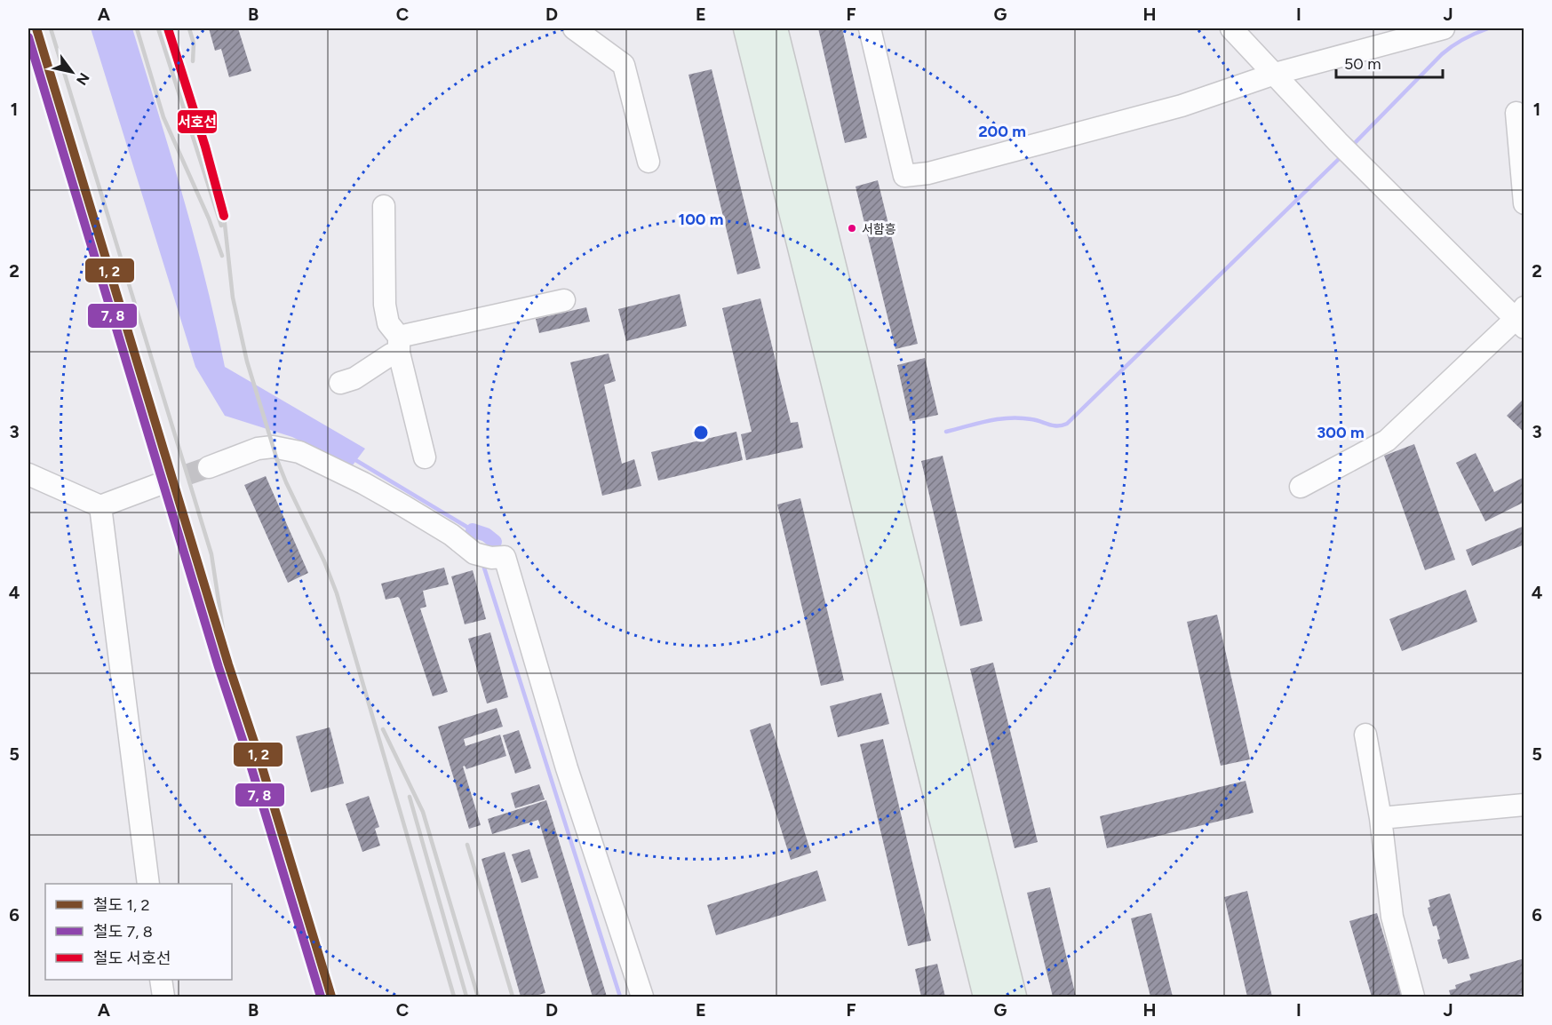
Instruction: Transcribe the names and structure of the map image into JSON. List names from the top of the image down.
{
  "places": ["서함흥"],
  "lines": ["rail line 서호선"],
  "legend": ["철도 1, 2", "철도 7, 8", "철도 서호선"],
  "scale_bar": "50 m",
  "north": "bottom right",
  "grid": {
    "columns": [
      "A",
      "B",
      "C",
      "D",
      "E",
      "F",
      "G",
      "H",
      "I",
      "J"
    ],
    "rows": [
      "1",
      "2",
      "3",
      "4",
      "5",
      "6"
    ]
  },
  "rings": ["200 m", "100 m", "300 m"]
}
